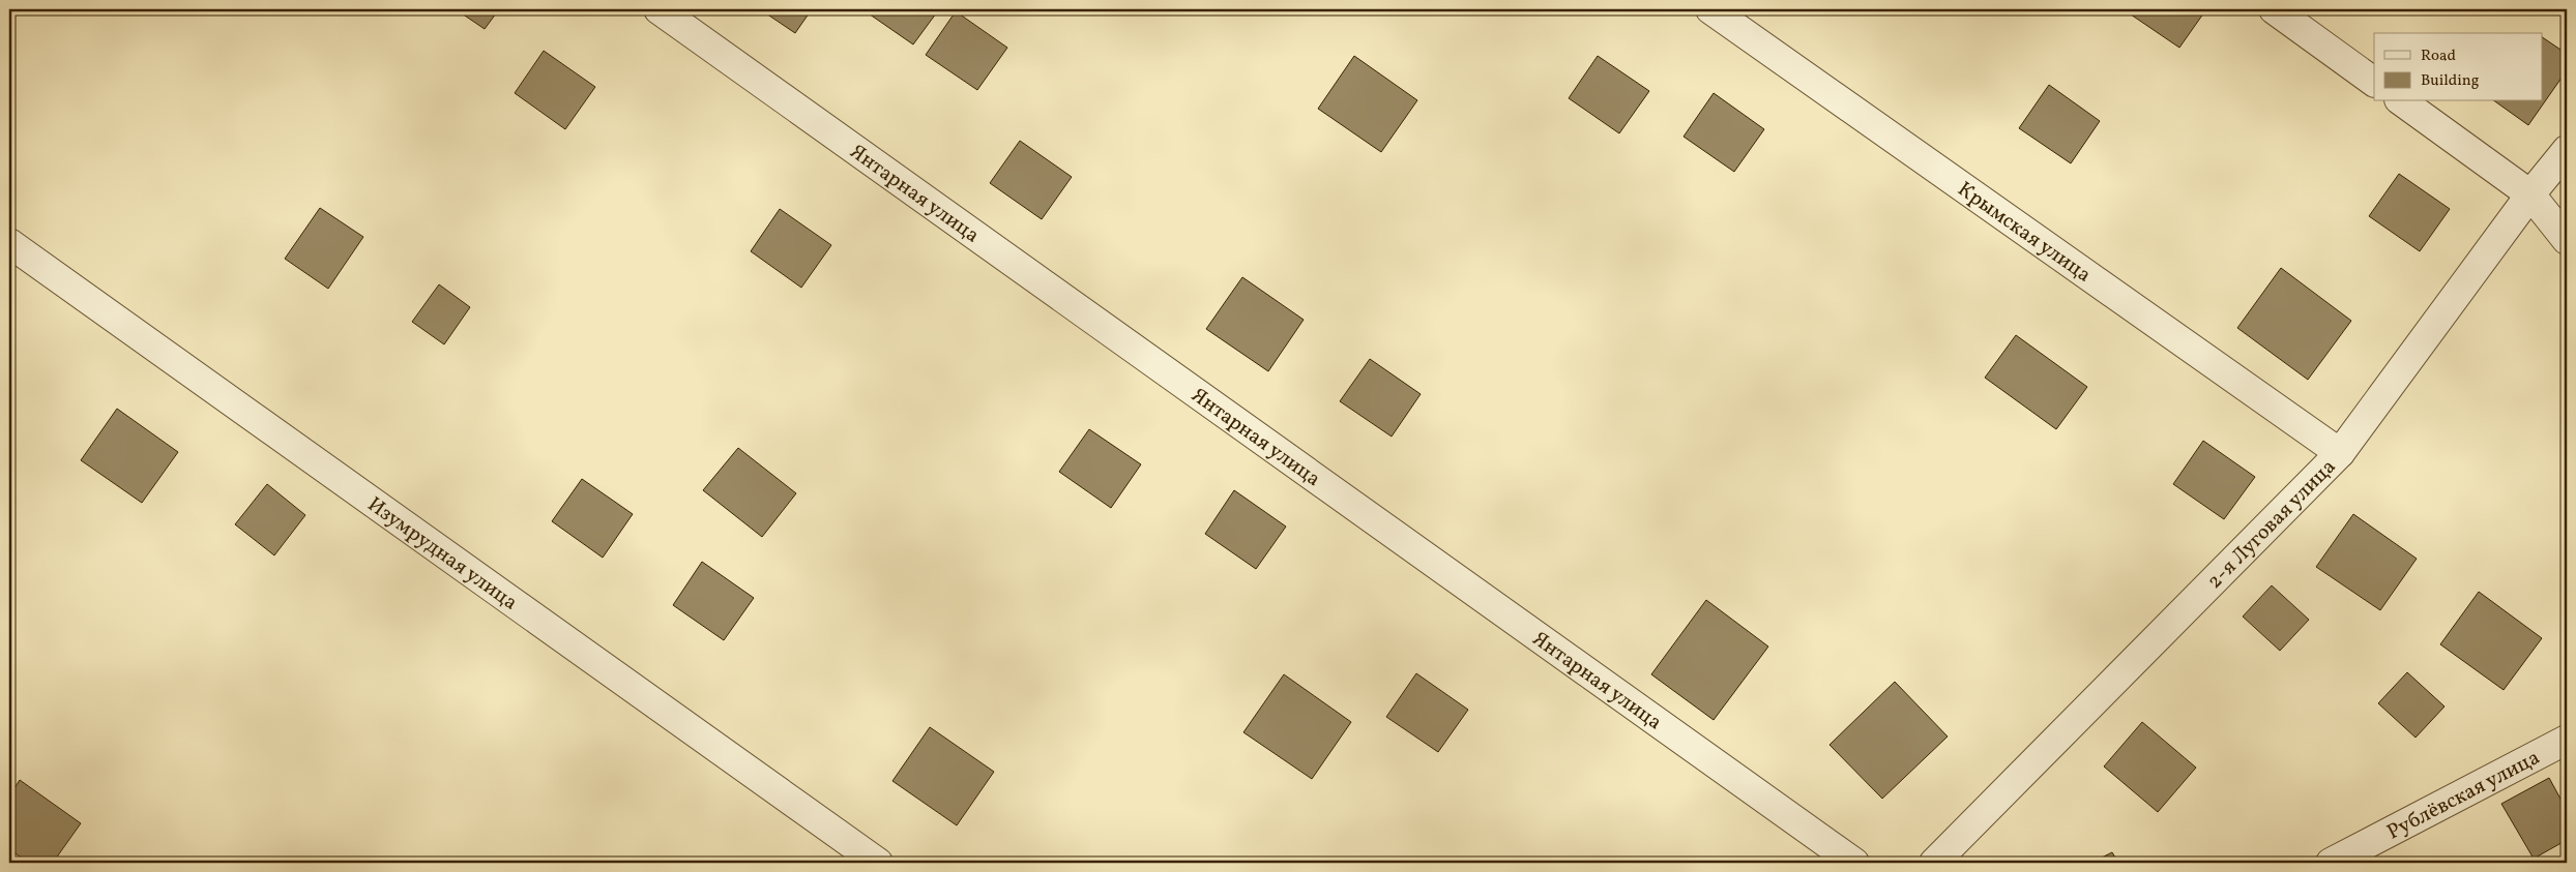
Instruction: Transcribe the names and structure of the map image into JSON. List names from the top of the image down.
{
  "streets": {
    "street": [
      "Янтарная улица",
      "Крымская улица",
      "2-я Луговая улица",
      "Изумрудная улица",
      "Рублёвская улица"
    ]
  },
  "crossings": [
    ["Крымская улица", "2-я Луговая улица"]
  ],
  "legend": ["Road", "Building"]
}
